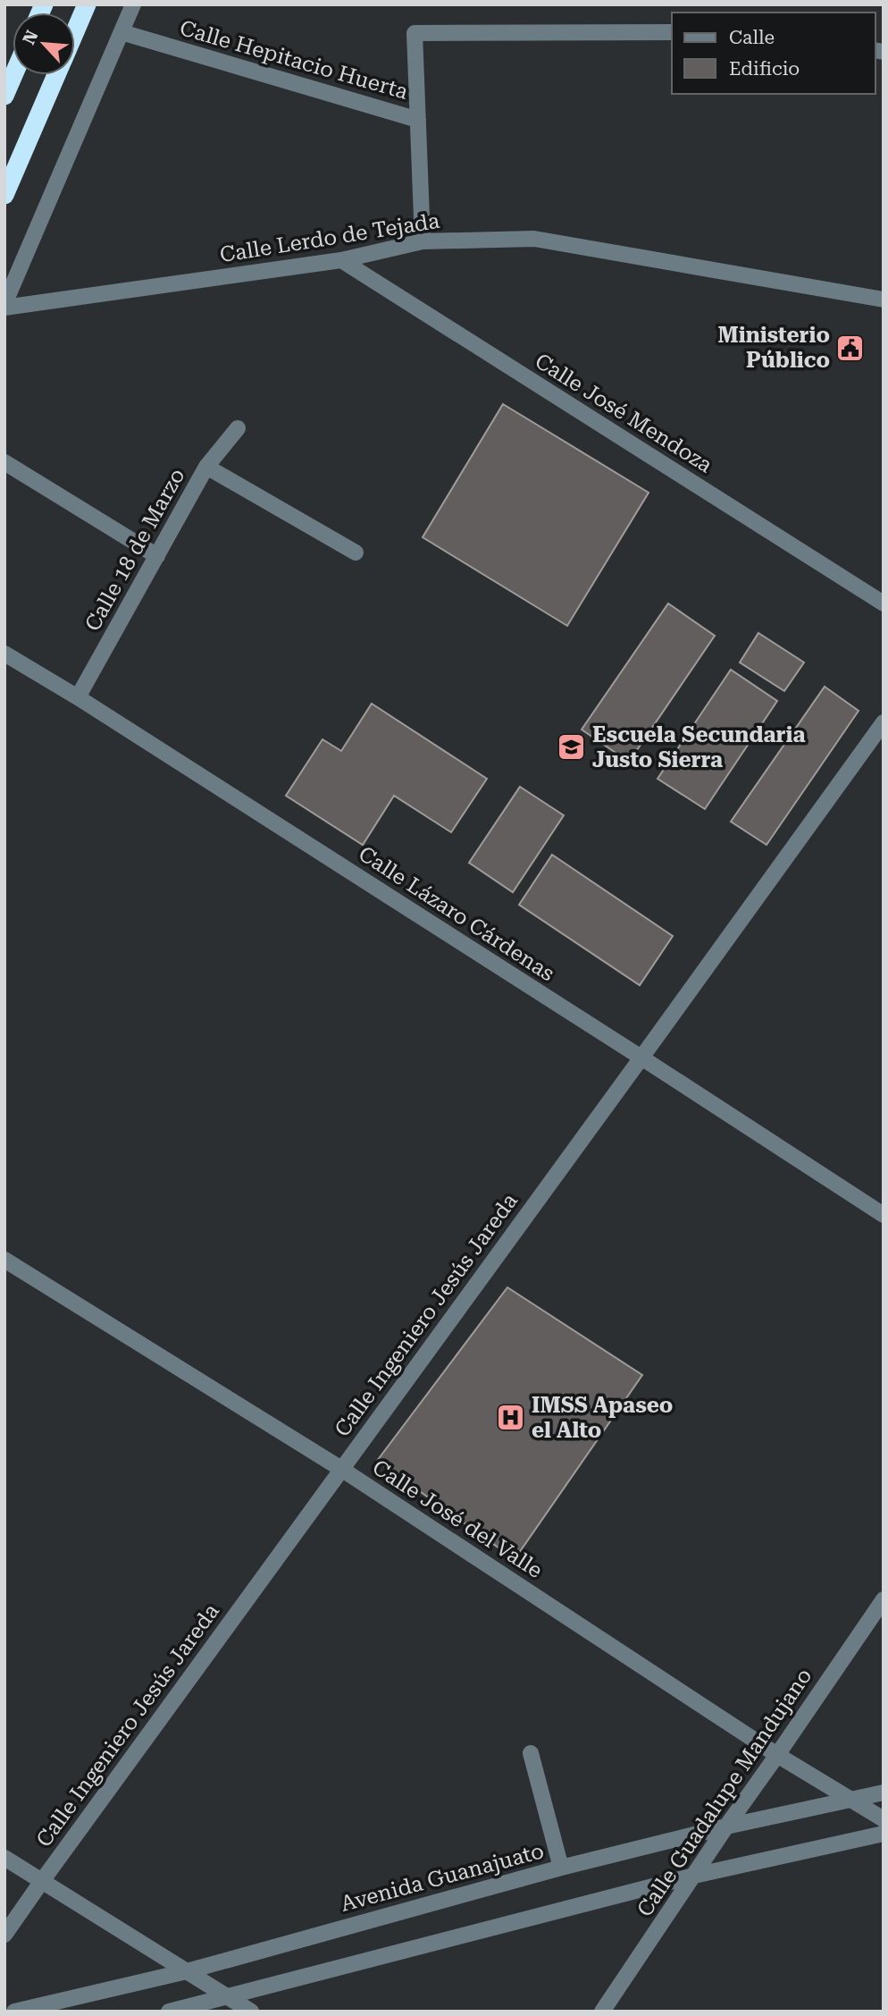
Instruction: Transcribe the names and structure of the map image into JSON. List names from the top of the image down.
{
  "streets": {
    "street": [
      "Calle Hepitacio Huerta",
      "Calle Lerdo de Tejada",
      "Calle José Mendoza",
      "Calle 18 de Marzo",
      "Calle Lázaro Cárdenas",
      "Calle Ingeniero Jesús Jareda",
      "Calle José del Valle",
      "Calle Guadalupe Mandujano",
      "Avenida Guanajuato"
    ]
  },
  "crossings": [
    ["Calle Lerdo de Tejada", "Calle José Mendoza"],
    ["Calle 18 de Marzo", "Calle Lázaro Cárdenas"],
    ["Calle Lázaro Cárdenas", "Calle Ingeniero Jesús Jareda"],
    ["Calle Ingeniero Jesús Jareda", "Calle José del Valle"],
    ["Calle José del Valle", "Calle Guadalupe Mandujano"],
    ["Calle José del Valle", "Avenida Guanajuato"],
    ["Calle Guadalupe Mandujano", "Avenida Guanajuato"]
  ],
  "places": {
    "public building": ["Ministerio Público"],
    "school or university": ["Escuela Secundaria Justo Sierra"],
    "hospital": ["IMSS Apaseo el Alto"]
  },
  "legend": ["Calle", "Edificio"],
  "north": "top left"
}
